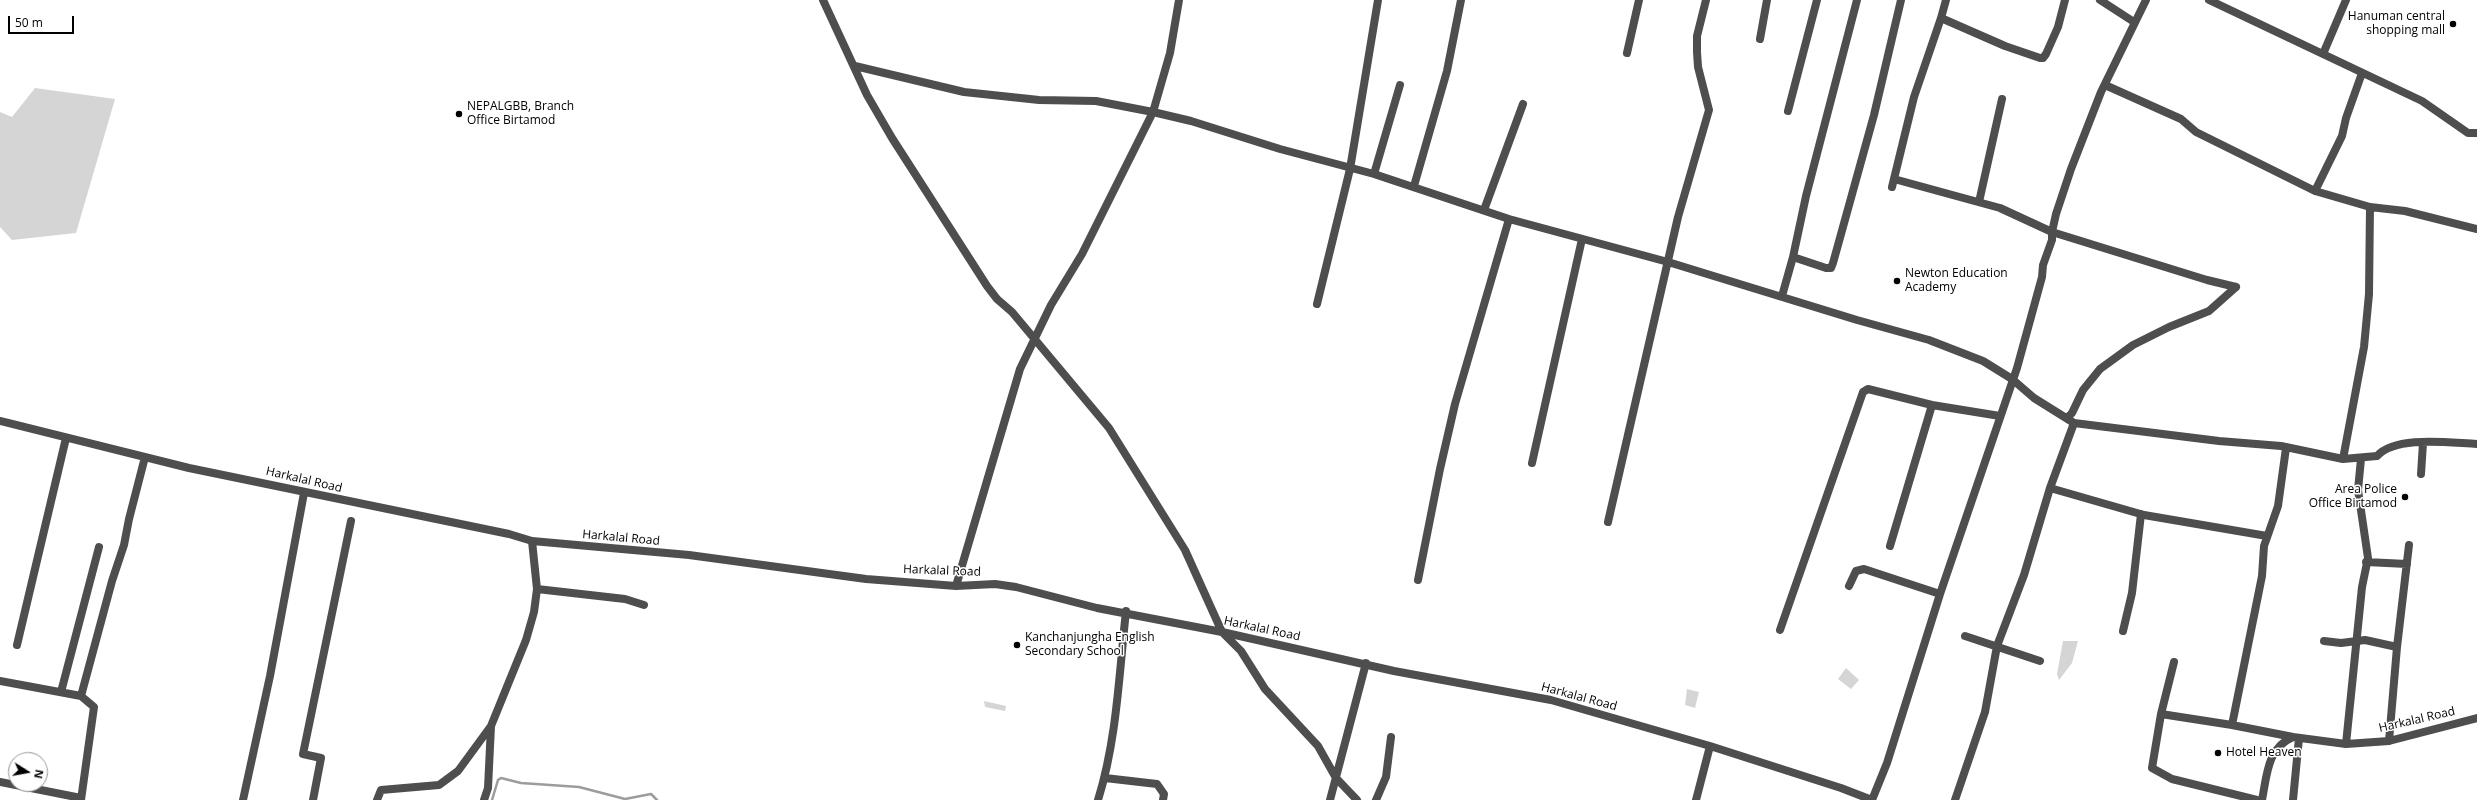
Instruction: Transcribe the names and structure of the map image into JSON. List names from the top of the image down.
{
  "streets": {
    "street": ["Harkalal Road"]
  },
  "places": [
    "Hanuman central shopping mall",
    "NEPALGBB, Branch Office Birtamod",
    "Newton Education Academy",
    "Area Police Office Birtamod",
    "Kanchanjungha English Secondary School",
    "Hotel Heaven"
  ],
  "scale_bar": "50 m",
  "north": "right"
}
